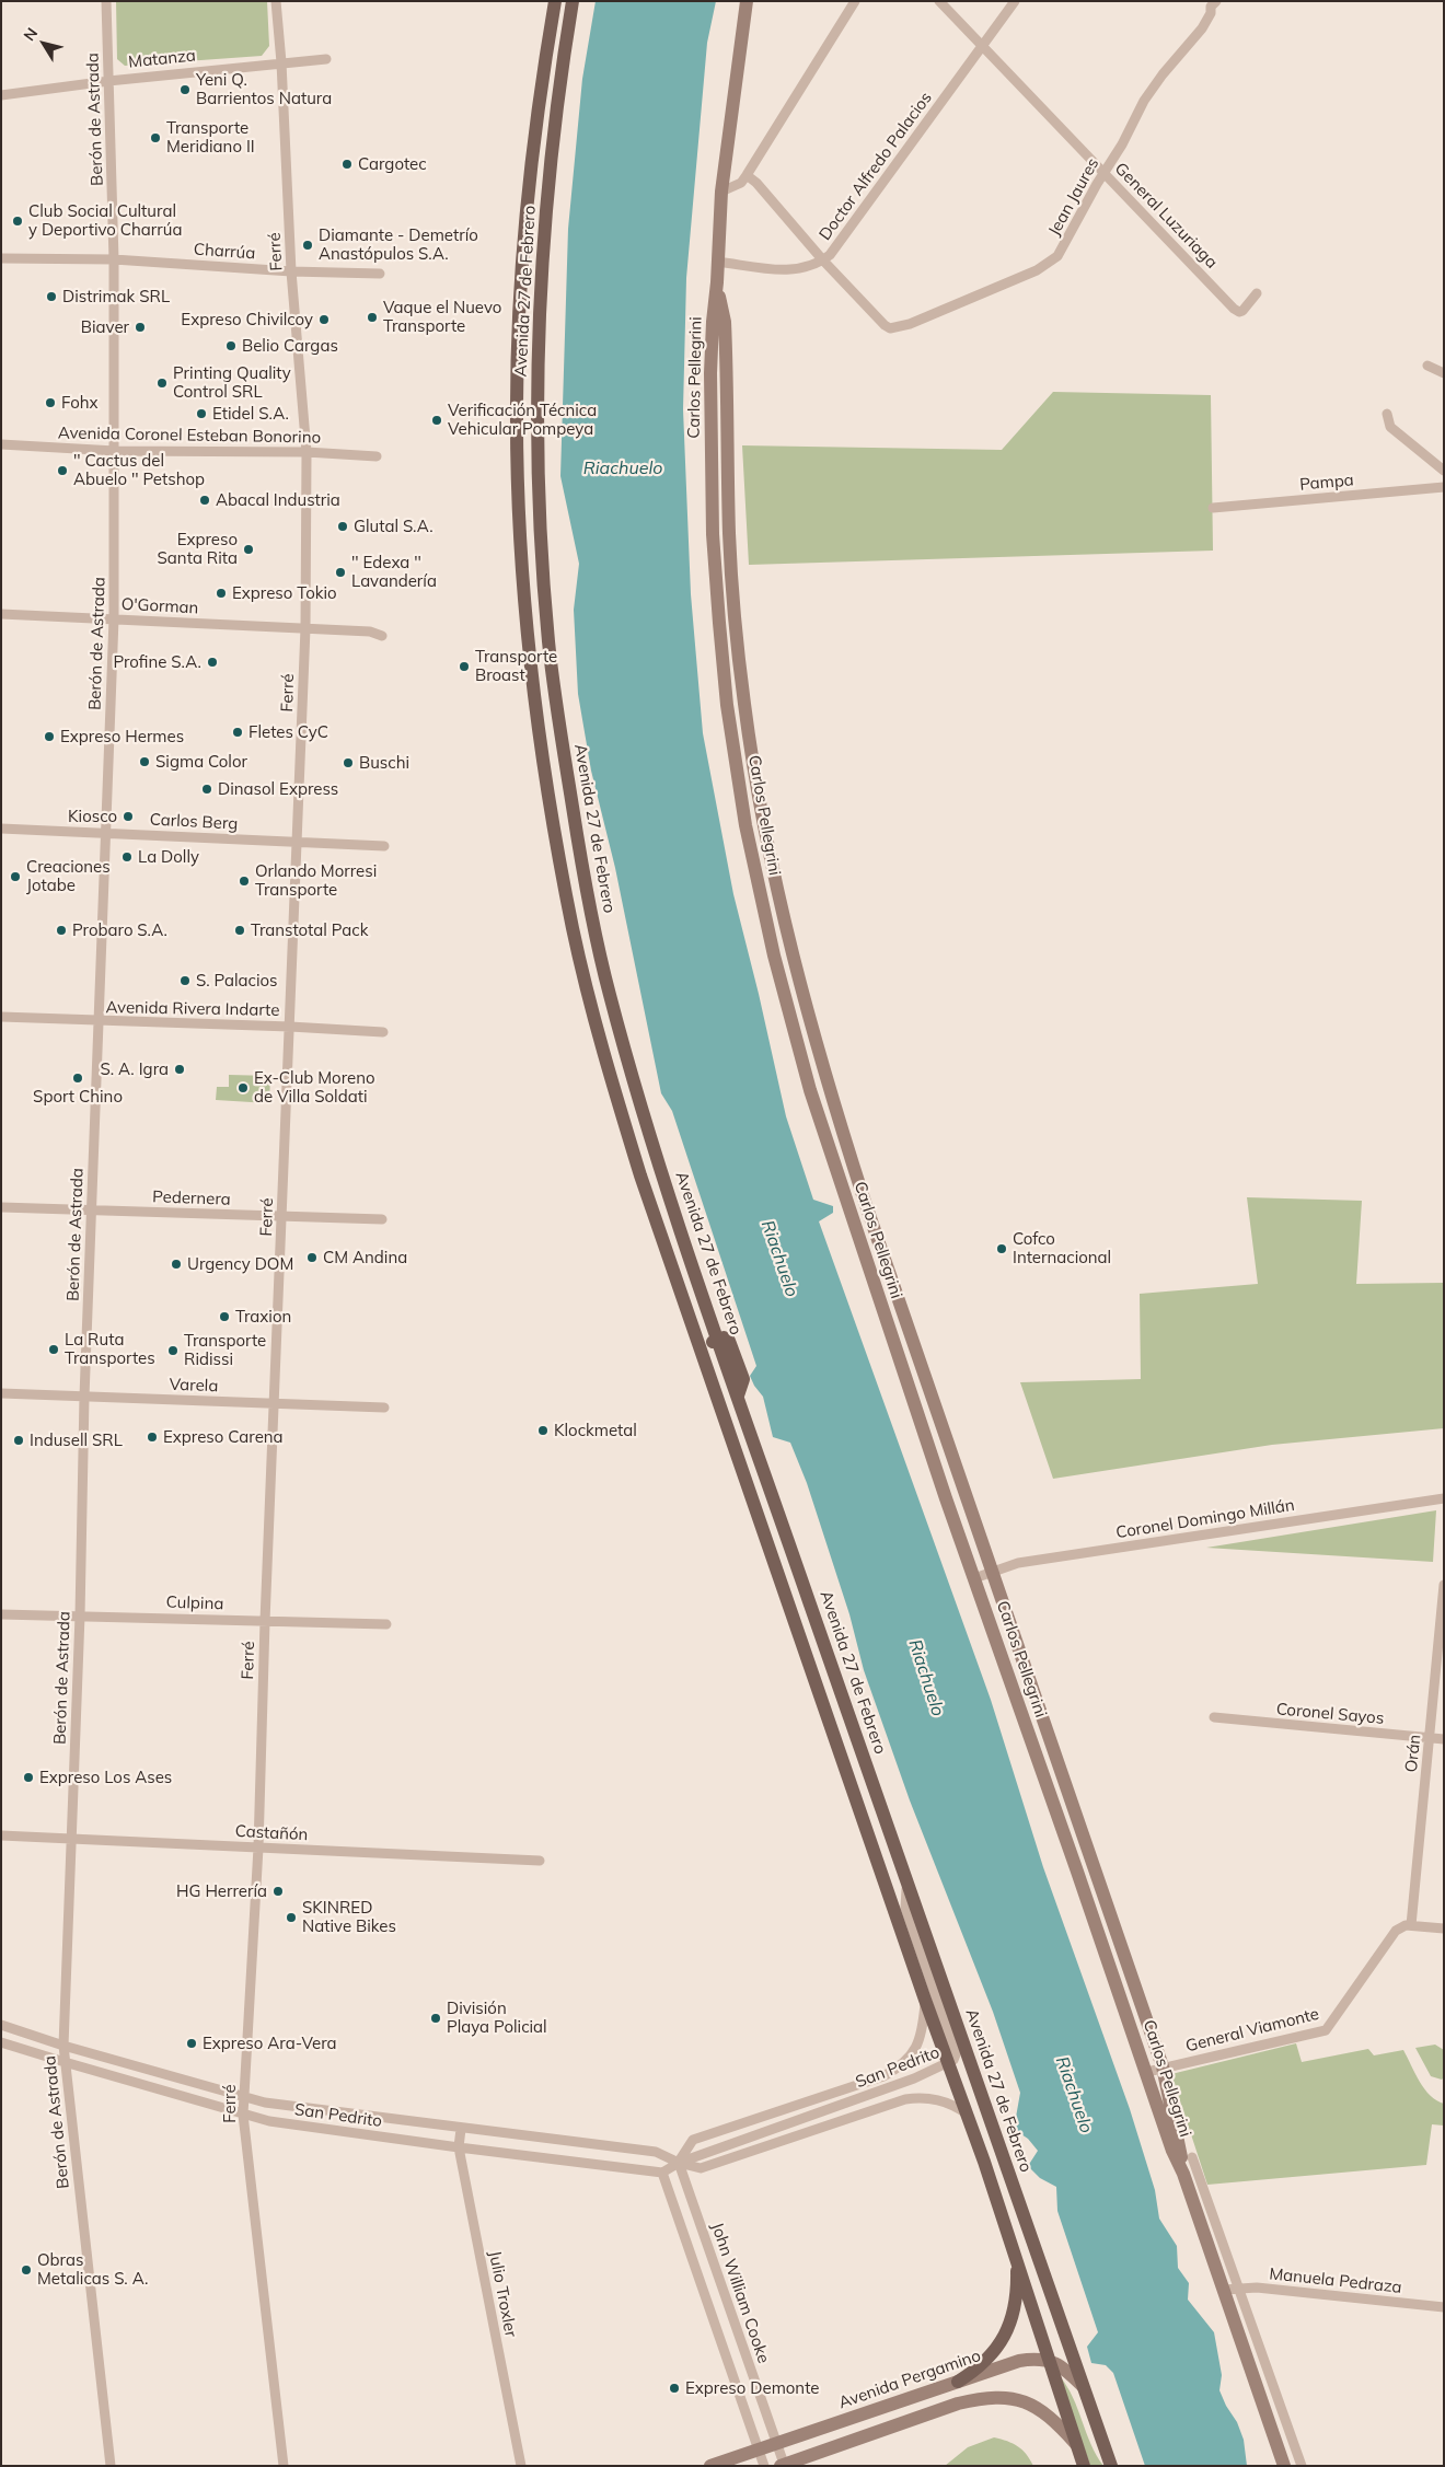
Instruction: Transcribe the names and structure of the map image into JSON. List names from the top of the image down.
{
  "streets": {
    "main road": ["Avenida 27 de Febrero", "Carlos Pellegrini", "Avenida Pergamino"],
    "street": [
      "Matanza",
      "Berón de Astrada",
      "Doctor Alfredo Palacios",
      "Jean Jaures",
      "General Luzuriaga",
      "Charrúa",
      "Ferré",
      "Avenida Coronel Esteban Bonorino",
      "Pampa",
      "O'Gorman",
      "Carlos Berg",
      "Avenida Rivera Indarte",
      "Pedernera",
      "Varela",
      "Coronel Domingo Millán",
      "Culpina",
      "Coronel Sayos",
      "Orán",
      "Castañón",
      "General Viamonte",
      "San Pedrito",
      "Manuela Pedraza",
      "John William Cooke",
      "Julio Troxler"
    ]
  },
  "crossings": [
    ["Matanza", "Berón de Astrada"],
    ["Matanza", "Ferré"],
    ["Berón de Astrada", "Charrúa"],
    ["Berón de Astrada", "Avenida Coronel Esteban Bonorino"],
    ["Berón de Astrada", "O'Gorman"],
    ["Berón de Astrada", "Carlos Berg"],
    ["Berón de Astrada", "Avenida Rivera Indarte"],
    ["Berón de Astrada", "Pedernera"],
    ["Berón de Astrada", "Varela"],
    ["Berón de Astrada", "Culpina"],
    ["Berón de Astrada", "Castañón"],
    ["Berón de Astrada", "San Pedrito"],
    ["Doctor Alfredo Palacios", "Jean Jaures"],
    ["Doctor Alfredo Palacios", "General Luzuriaga"],
    ["Doctor Alfredo Palacios", "Carlos Pellegrini"],
    ["Jean Jaures", "General Luzuriaga"],
    ["Charrúa", "Ferré"],
    ["Ferré", "Avenida Coronel Esteban Bonorino"],
    ["Ferré", "O'Gorman"],
    ["Ferré", "Carlos Berg"],
    ["Ferré", "Avenida Rivera Indarte"],
    ["Ferré", "Pedernera"],
    ["Ferré", "Varela"],
    ["Ferré", "Culpina"],
    ["Ferré", "Castañón"],
    ["Ferré", "San Pedrito"],
    ["Avenida 27 de Febrero", "San Pedrito"],
    ["Avenida 27 de Febrero", "Avenida Pergamino"],
    ["Carlos Pellegrini", "Coronel Domingo Millán"],
    ["Carlos Pellegrini", "General Viamonte"],
    ["Carlos Pellegrini", "Manuela Pedraza"],
    ["Coronel Sayos", "Orán"],
    ["Orán", "General Viamonte"],
    ["San Pedrito", "John William Cooke"],
    ["San Pedrito", "Julio Troxler"],
    ["John William Cooke", "Avenida Pergamino"]
  ],
  "water": ["Riachuelo"],
  "places": [
    "Yeni Q. Barrientos Natura",
    "Transporte Meridiano II",
    "Cargotec",
    "Club Social Cultural y Deportivo Charrúa",
    "Diamante - Demetrío Anastópulos S.A.",
    "Distrimak SRL",
    "Vaque el Nuevo Transporte",
    "Expreso Chivilcoy",
    "Biaver",
    "Belio Cargas",
    "Printing Quality Control SRL",
    "Fohx",
    "Etidel S.A.",
    "Verificación Técnica Vehicular Pompeya",
    "'' Cactus del Abuelo '' Petshop",
    "Abacal Industria",
    "Glutal S.A.",
    "Expreso Santa Rita",
    "'' Edexa '' Lavandería",
    "Expreso Tokio",
    "Profine S.A.",
    "Transporte Broast",
    "Fletes CyC",
    "Expreso Hermes",
    "Sigma Color",
    "Buschi",
    "Dinasol Express",
    "Kiosco",
    "La Dolly",
    "Creaciones Jotabe",
    "Orlando Morresi Transporte",
    "Probaro S.A.",
    "Transtotal Pack",
    "S. Palacios",
    "S. A. Igra",
    "Sport Chino",
    "Ex-Club Moreno de Villa Soldati",
    "Cofco Internacional",
    "CM Andina",
    "Urgency DOM",
    "Traxion",
    "La Ruta Transportes",
    "Transporte Ridissi",
    "Klockmetal",
    "Expreso Carena",
    "Indusell SRL",
    "Expreso Los Ases",
    "HG Herrería",
    "SKINRED Native Bikes",
    "División Playa Policial",
    "Expreso Ara-Vera",
    "Obras Metalicas S. A.",
    "Expreso Demonte"
  ],
  "north": "top left"
}
